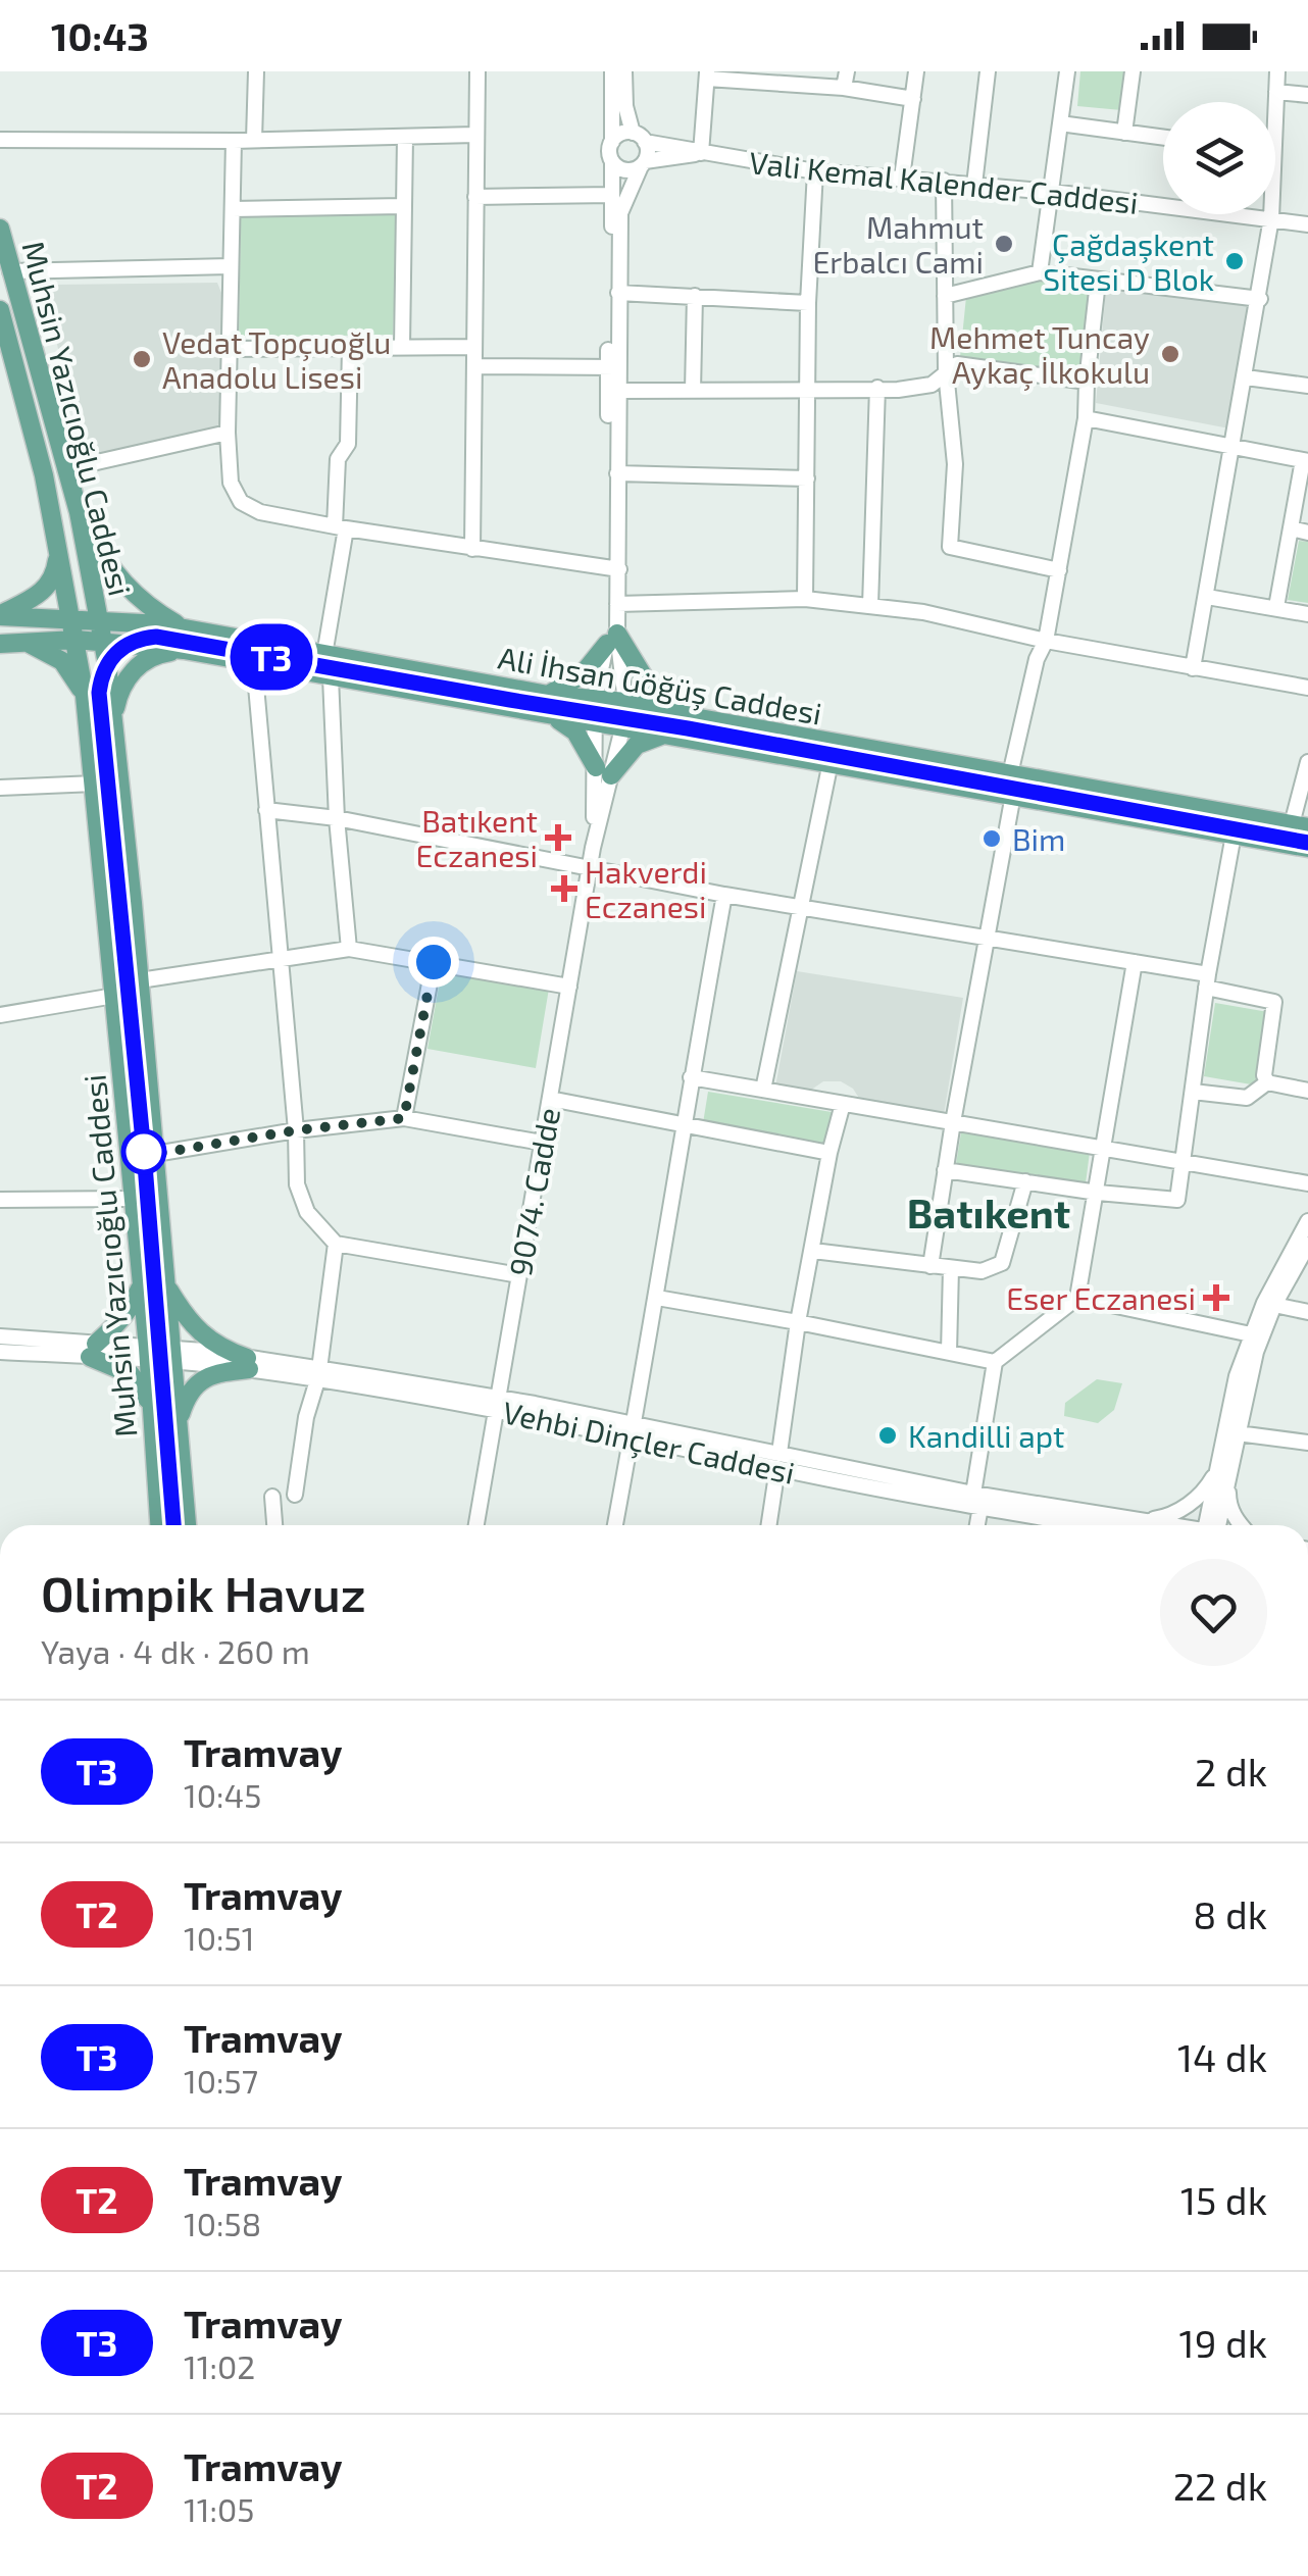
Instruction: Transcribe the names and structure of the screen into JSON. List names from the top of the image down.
{
  "streets": {
    "main road": ["Muhsin Yazıcıoğlu Caddesi", "Ali İhsan Göğüş Caddesi"],
    "street": ["Vali Kemal Kalender Caddesi", "9074. Cadde"]
  },
  "crossings": [
    ["Muhsin Yazıcıoğlu Caddesi", "Ali İhsan Göğüş Caddesi"]
  ],
  "districts": ["Batıkent"],
  "places": {
    "other": [
      "Mahmut Erbalcı Cami",
      "Çağdaşkent Sitesi D Blok",
      "Mehmet Tuncay Aykaç İlkokulu",
      "Vedat Topçuoğlu Anadolu Lisesi",
      "Bim",
      "Kandilli apt"
    ],
    "health": ["Batıkent Eczanesi", "Hakverdi Eczanesi", "Eser Eczanesi"]
  },
  "lines": ["tram line T3"],
  "page": {
    "status": "10:43",
    "on_map": "T3",
    "heading": ["Olimpik Havuz", "Yaya · 4 dk · 260 m"],
    "list": [
      {
        "mark": "T3",
        "name": "Tramvay",
        "note": "10:45",
        "value": "2 dk"
      },
      {
        "mark": "T2",
        "name": "Tramvay",
        "note": "10:51",
        "value": "8 dk"
      },
      {
        "mark": "T3",
        "name": "Tramvay",
        "note": "10:57",
        "value": "14 dk"
      },
      {
        "mark": "T2",
        "name": "Tramvay",
        "note": "10:58",
        "value": "15 dk"
      },
      {
        "mark": "T3",
        "name": "Tramvay",
        "note": "11:02",
        "value": "19 dk"
      },
      {
        "mark": "T2",
        "name": "Tramvay",
        "note": "11:05",
        "value": "22 dk"
      }
    ]
  }
}
